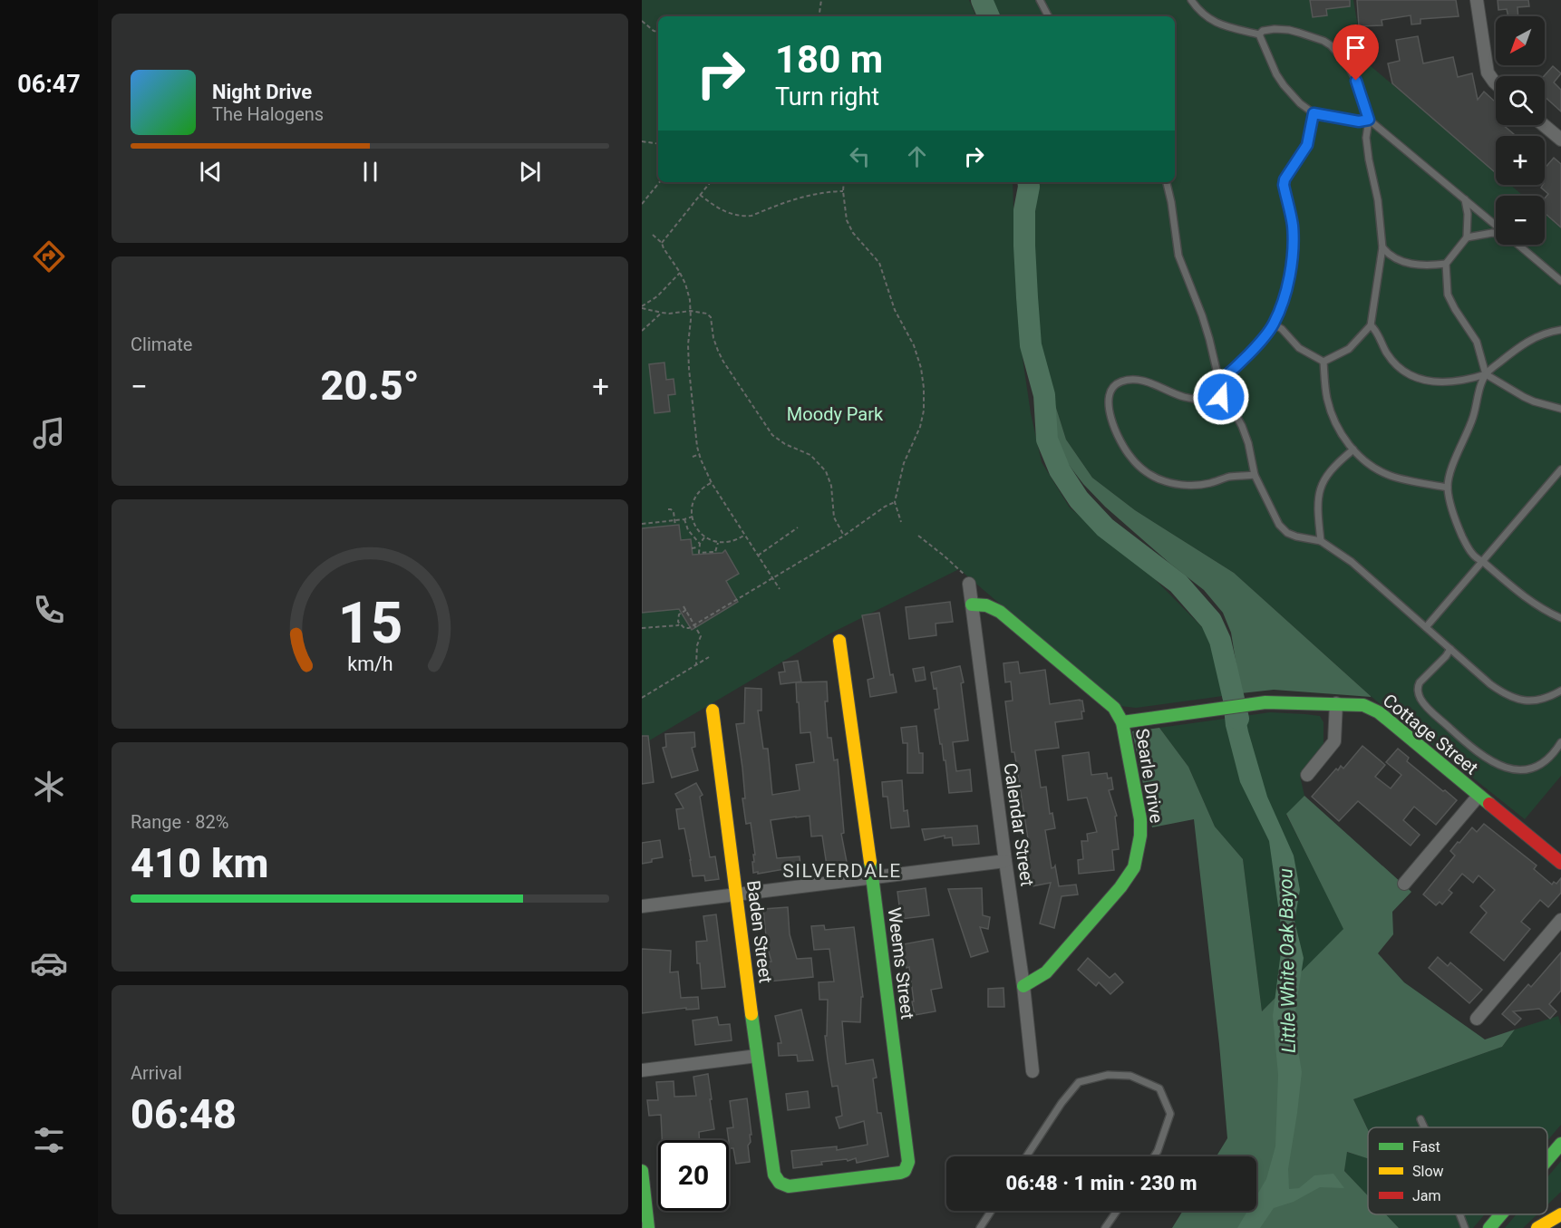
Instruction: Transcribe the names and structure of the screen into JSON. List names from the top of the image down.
{
  "streets": {
    "main road": [
      "Cottage Street",
      "Searle Drive",
      "Baden Street",
      "Weems Street"
    ],
    "street": ["Calendar Street"]
  },
  "crossings": [
    ["Cottage Street", "Searle Drive"],
    ["Searle Drive", "Calendar Street"],
    ["Baden Street", "Weems Street"]
  ],
  "districts": ["SILVERDALE"],
  "water": ["Little White Oak Bayou"],
  "parks": ["Moody Park"],
  "legend": ["Fast", "Slow", "Jam"],
  "north": "bottom left",
  "page": {
    "tabs": "06:47",
    "map_buttons": ["+", "−"],
    "turn": ["180 m", "Turn right"],
    "song": ["Night Drive", "The Halogens"],
    "tile": [
      "Climate",
      ["Range · 82%", "410 km"],
      ["Arrival", "06:48"]
    ],
    "heat": ["−", "20.5°", "+"],
    "limit": "20",
    "trip": "06:48 · 1 min · 230 m",
    "gauge": ["15", "km/h"]
  }
}
